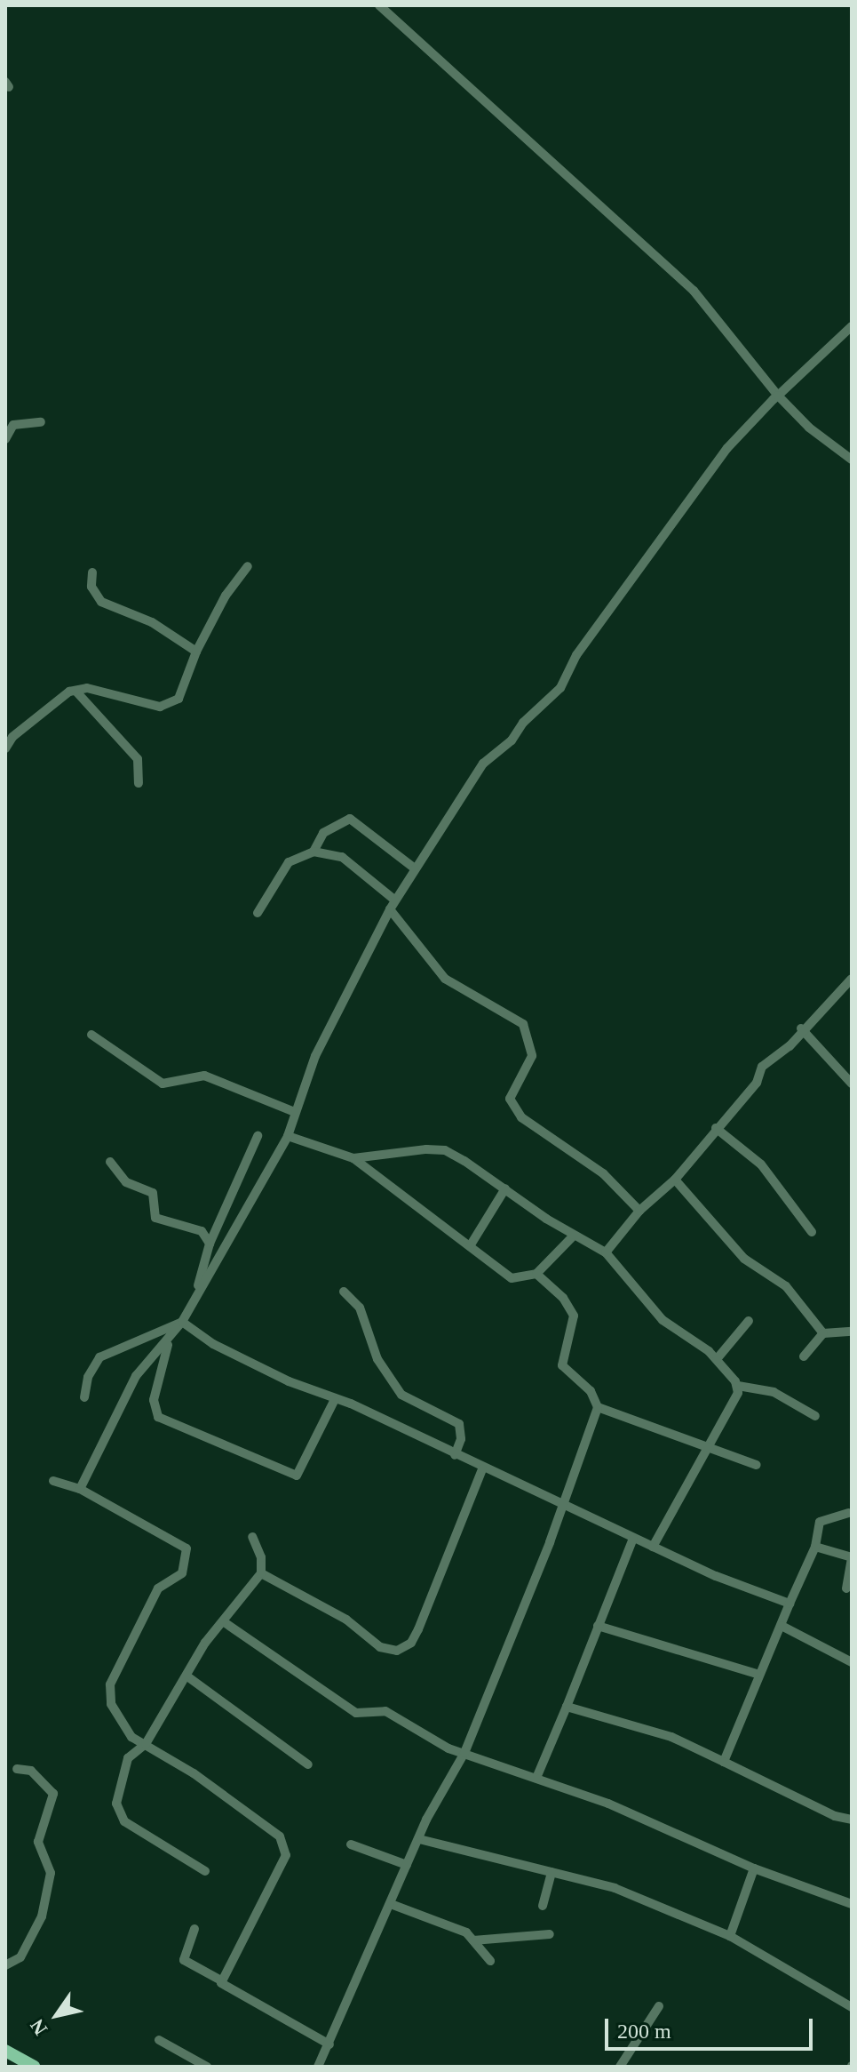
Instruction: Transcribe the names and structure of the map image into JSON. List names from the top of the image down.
{
  "scale_bar": "200 m",
  "north": "bottom left"
}
